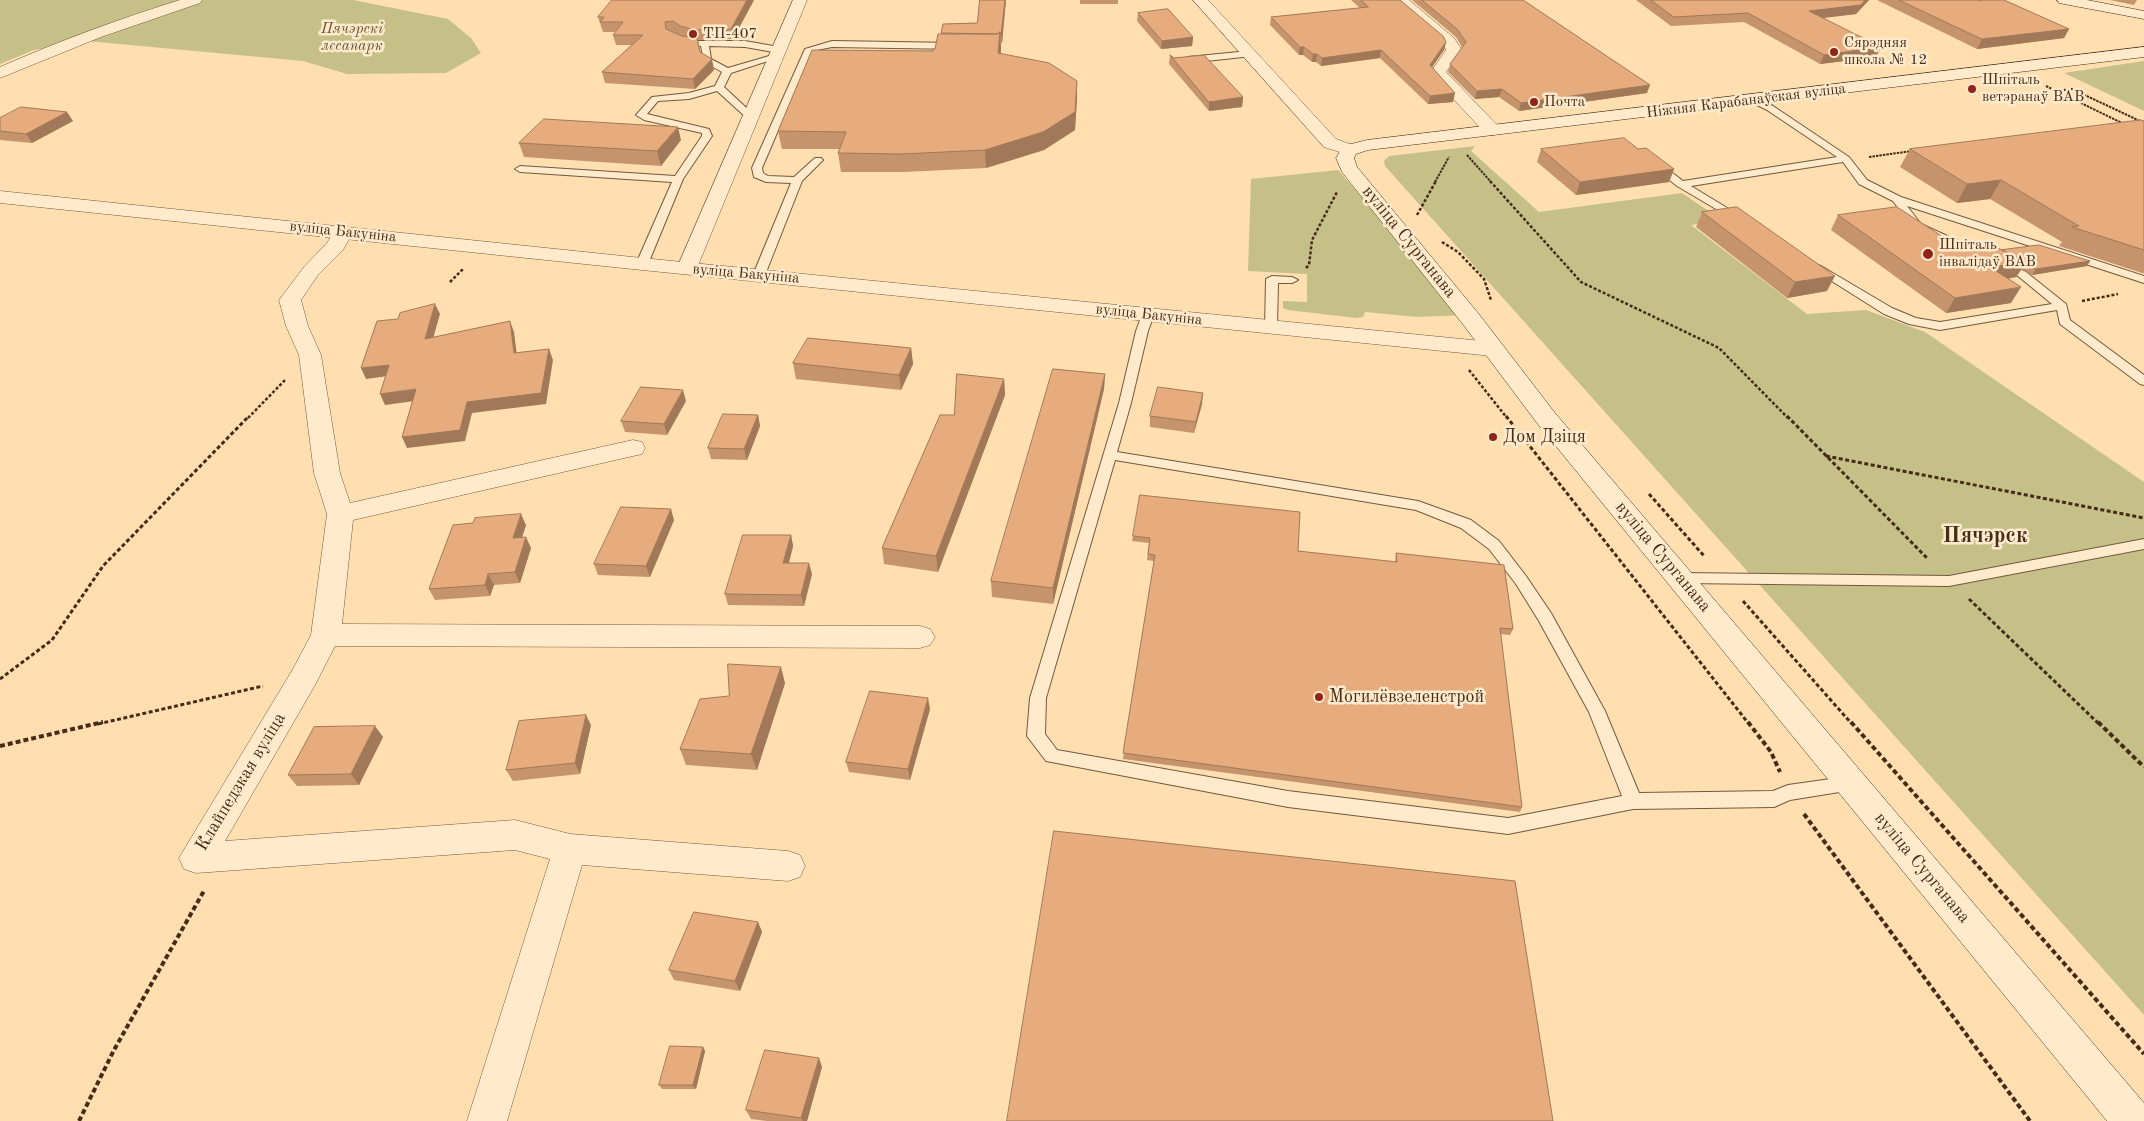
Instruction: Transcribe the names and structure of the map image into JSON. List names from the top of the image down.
{
  "streets": {
    "street": [
      "Ніжняя Карабанаўская вуліца",
      "вуліца Бакуніна",
      "вуліца Сурганава",
      "Клайпедзкая вуліца"
    ]
  },
  "crossings": [
    ["Ніжняя Карабанаўская вуліца", "вуліца Сурганава"],
    ["вуліца Бакуніна", "вуліца Сурганава"],
    ["вуліца Бакуніна", "Клайпедзкая вуліца"]
  ],
  "districts": ["Пячэрск"],
  "parks": ["Пячэрскі лесапарк"],
  "places": [
    "ТП-407",
    "Сярэдняя школа № 12",
    "Шпіталь ветэранаў ВАВ",
    "Почта",
    "Шпіталь інвалідаў ВАВ",
    "Дом Дзіця",
    "Могилёвзеленстрой"
  ]
}
